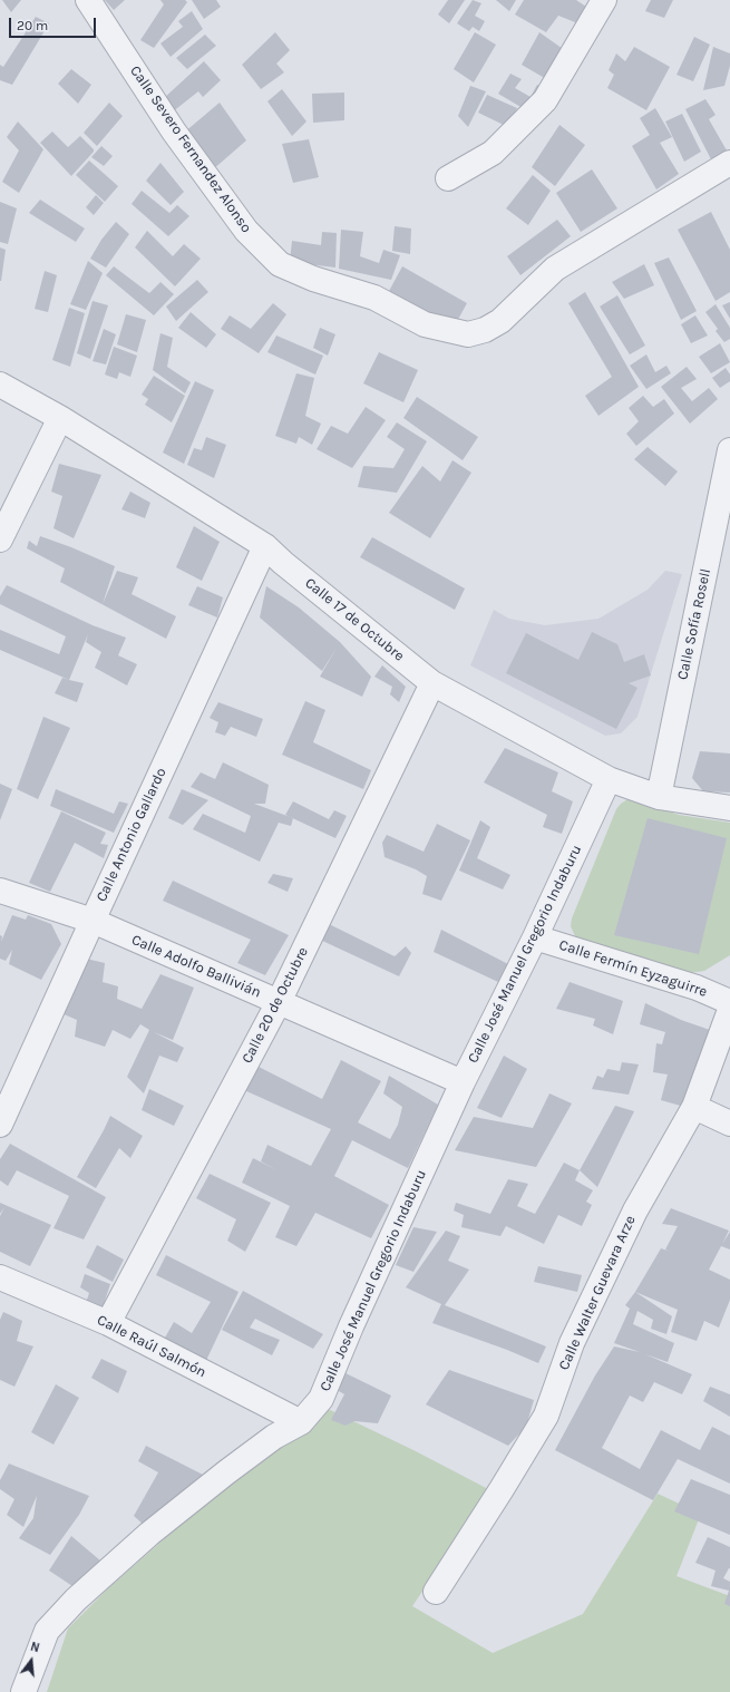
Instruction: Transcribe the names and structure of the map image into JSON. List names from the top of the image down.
{
  "streets": {
    "street": [
      "Calle Severo Fernandez Alonso",
      "Calle 17 de Octubre",
      "Calle Sofía Rosell",
      "Calle Antonio Gallardo",
      "Calle José Manuel Gregorio Indaburu",
      "Calle Adolfo Ballivián",
      "Calle Fermín Eyzaguirre",
      "Calle 20 de Octubre",
      "Calle Walter Guevara Arze",
      "Calle Raúl Salmón"
    ]
  },
  "crossings": [
    ["Calle 17 de Octubre", "Calle Sofía Rosell"],
    ["Calle 17 de Octubre", "Calle Antonio Gallardo"],
    ["Calle 17 de Octubre", "Calle José Manuel Gregorio Indaburu"],
    ["Calle 17 de Octubre", "Calle 20 de Octubre"],
    ["Calle Antonio Gallardo", "Calle Adolfo Ballivián"],
    ["Calle José Manuel Gregorio Indaburu", "Calle Adolfo Ballivián"],
    ["Calle José Manuel Gregorio Indaburu", "Calle Fermín Eyzaguirre"],
    ["Calle José Manuel Gregorio Indaburu", "Calle Raúl Salmón"],
    ["Calle Adolfo Ballivián", "Calle 20 de Octubre"],
    ["Calle 20 de Octubre", "Calle Raúl Salmón"]
  ],
  "scale_bar": "20 m",
  "north": "top"
}
